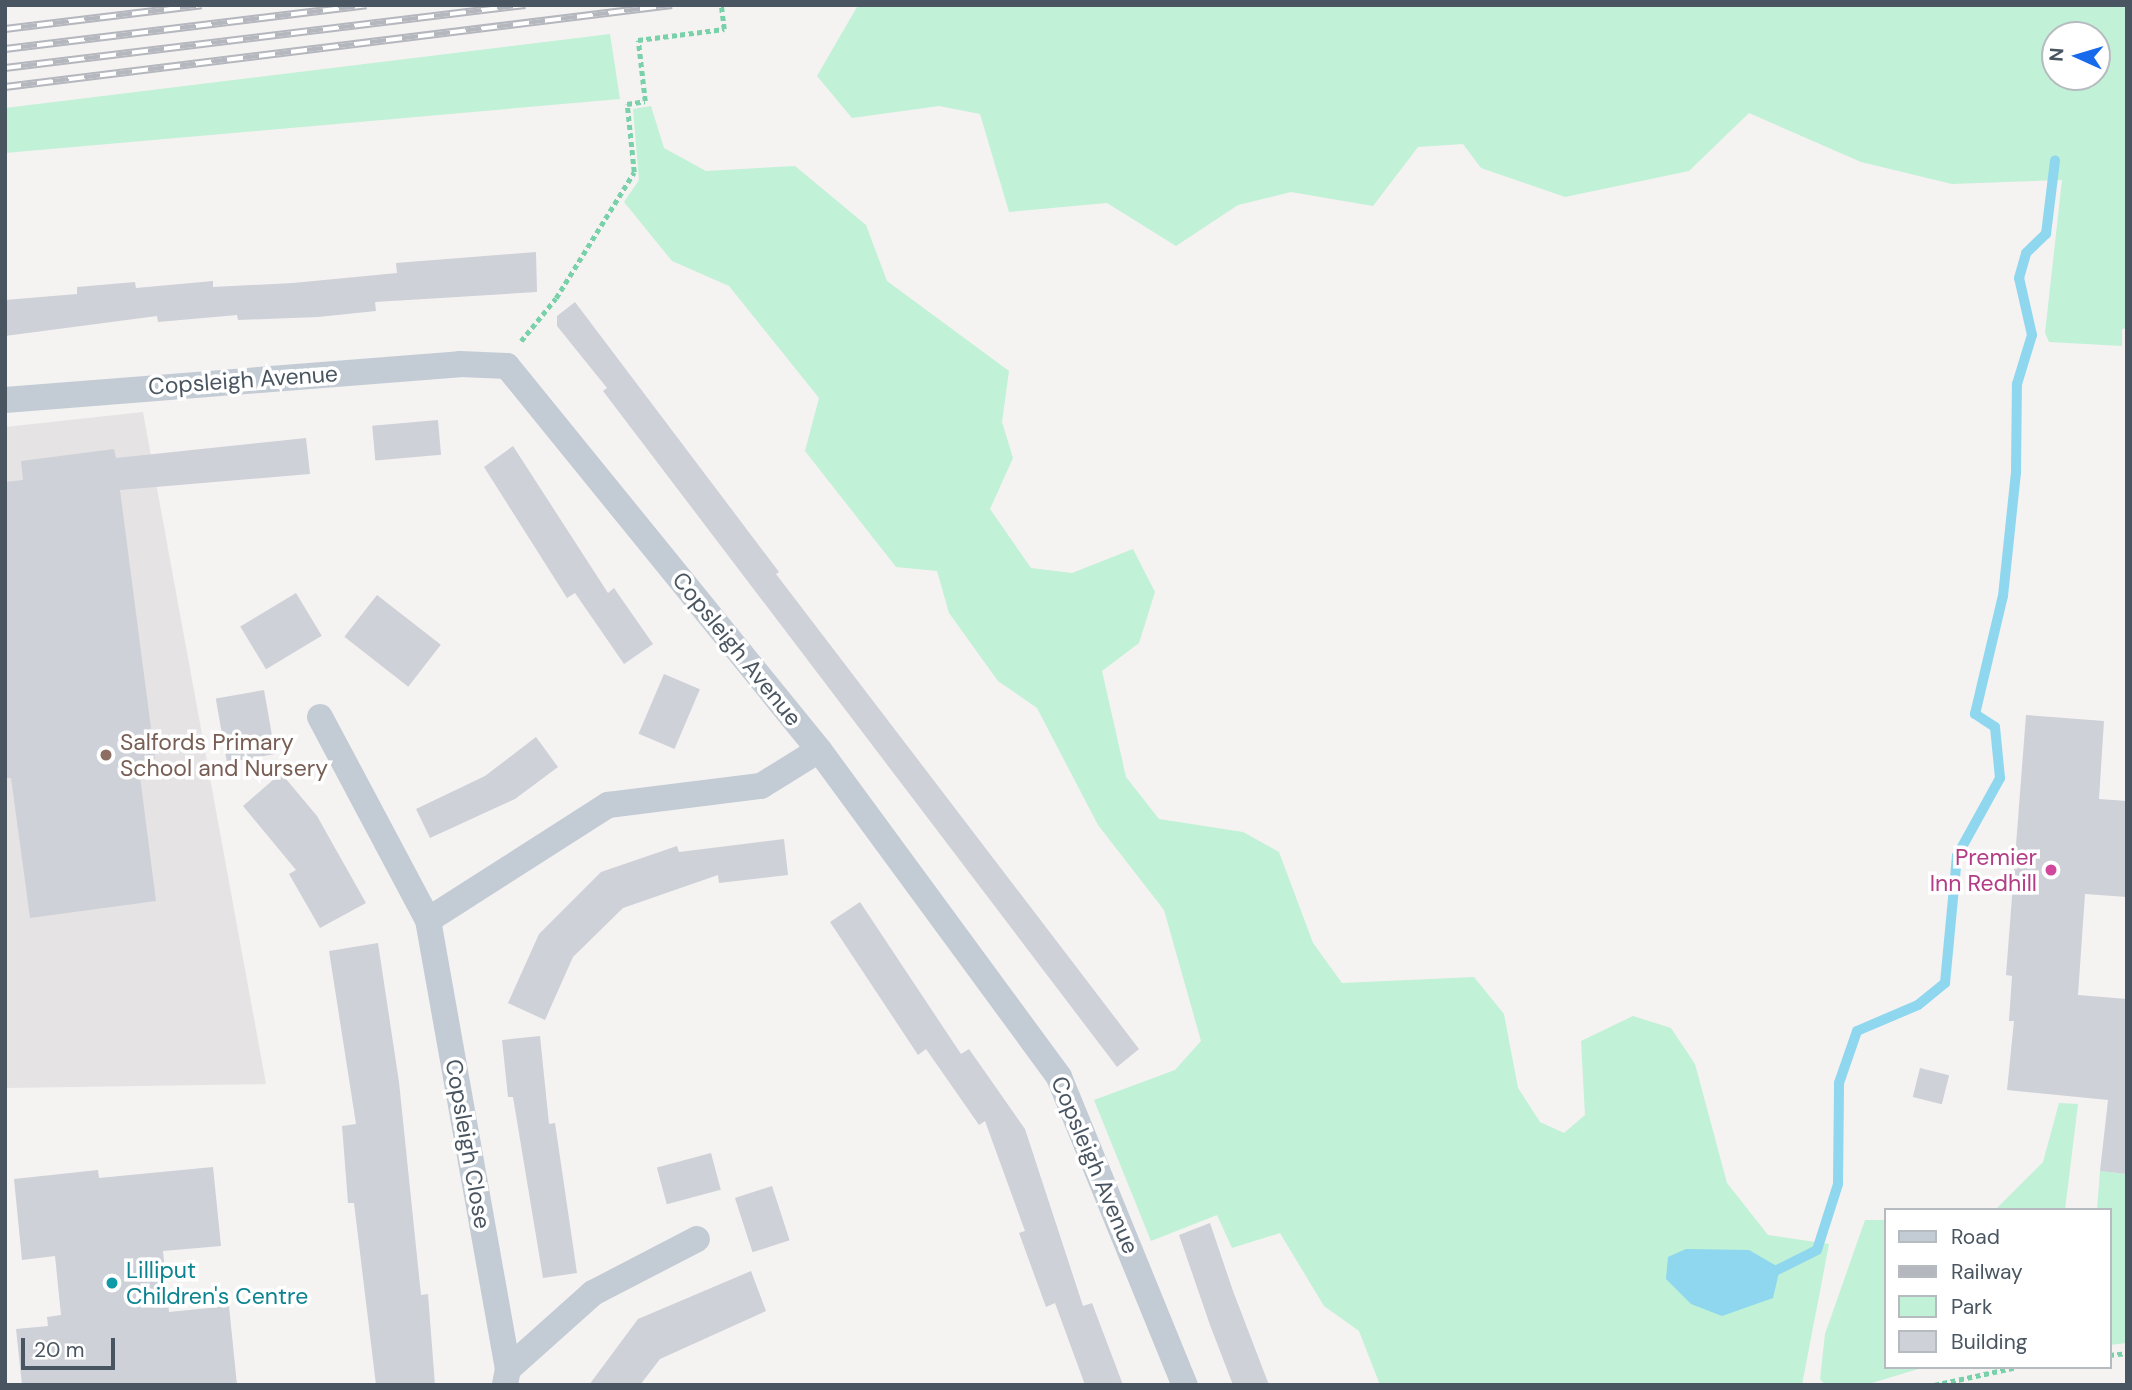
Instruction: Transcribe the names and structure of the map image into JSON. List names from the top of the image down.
{
  "streets": {
    "street": ["Copsleigh Avenue", "Copsleigh Close"]
  },
  "places": ["Salfords Primary School and Nursery", "Premier Inn Redhill", "Lilliput Children's Centre"],
  "legend": [
    "Road",
    "Railway",
    "Park",
    "Building"
  ],
  "scale_bar": "20 m",
  "north": "left"
}
